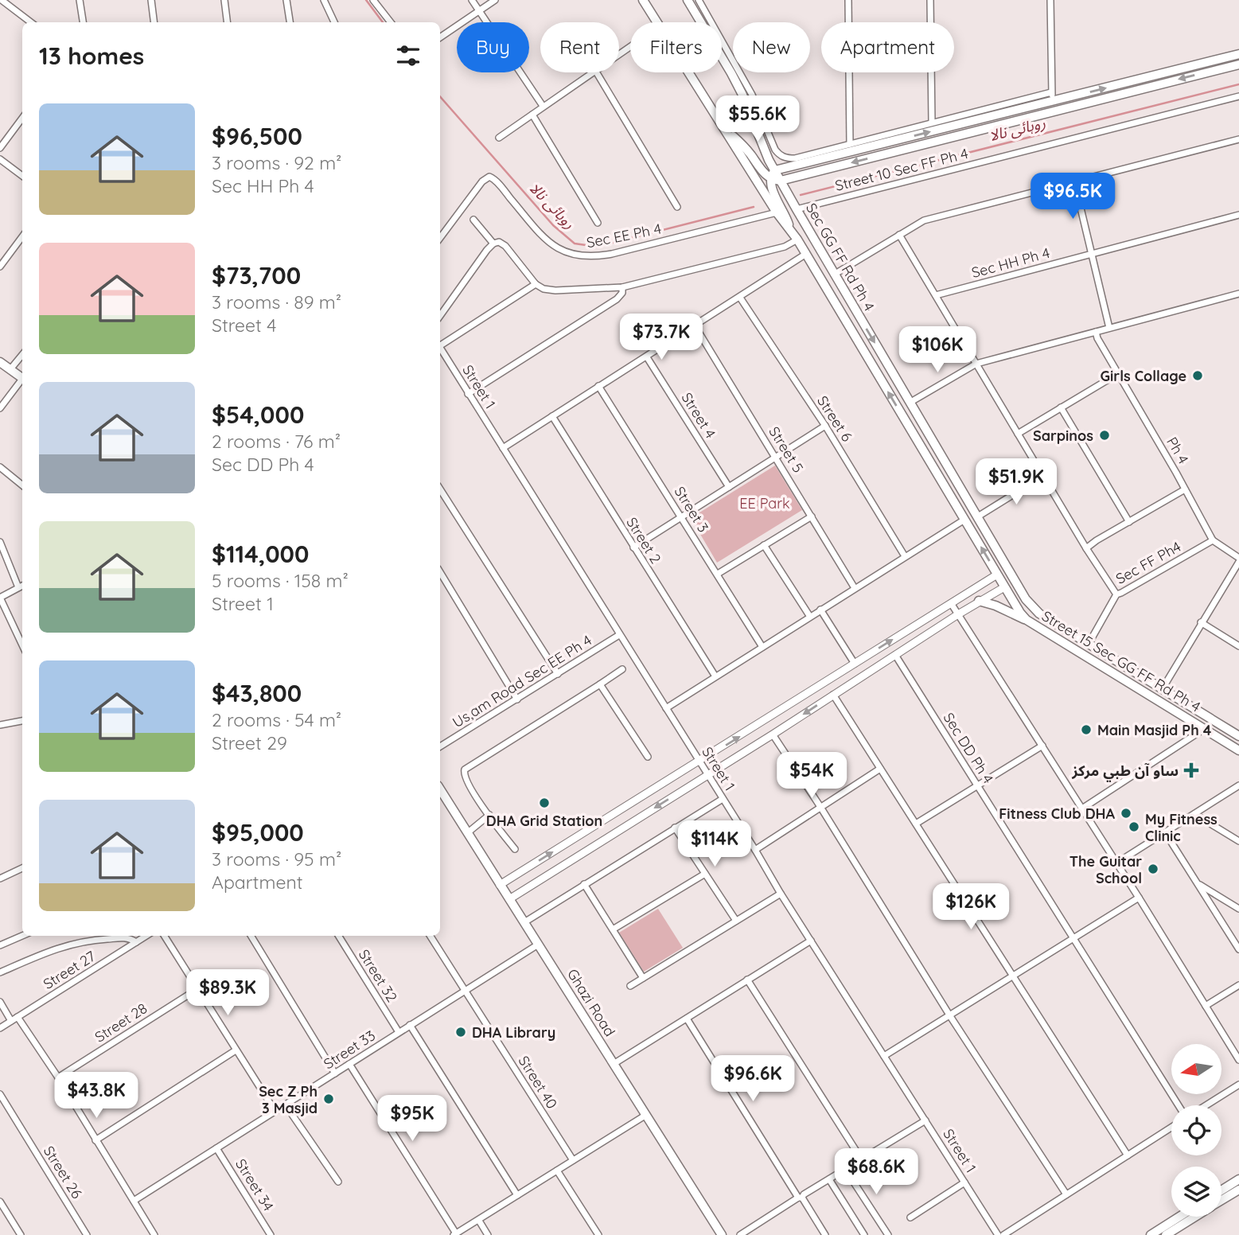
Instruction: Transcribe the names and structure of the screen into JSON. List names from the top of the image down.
{
  "streets": {
    "main road": ["Sec GG FF Rd Ph 4", "Street 15 Sec GG FF Rd Ph 4", "Ghazi Road"],
    "street": [
      "Street 10 Sec FF Ph 4",
      "Sec EE Ph 4",
      "Sec HH Ph 4",
      "Street 1",
      "Street 4",
      "Street 6",
      "Street 5",
      "Ph 4",
      "Street 3",
      "Street 2",
      "Sec FF Ph4",
      "Us,am Road Sec EE Ph 4",
      "Sec DD Ph 4",
      "Street 27",
      "Street 32",
      "Street 28",
      "Street 33",
      "Street 40",
      "Street 26",
      "Street 34"
    ]
  },
  "crossings": [
    ["Street 10 Sec FF Ph 4", "Sec GG FF Rd Ph 4"],
    ["Sec EE Ph 4", "Street 15 Sec GG FF Rd Ph 4"],
    ["Sec GG FF Rd Ph 4", "Sec FF Ph4"],
    ["Street 1", "Us,am Road Sec EE Ph 4"],
    ["Ph 4", "Sec FF Ph4"],
    ["Street 32", "Street 33"],
    ["Ghazi Road", "Street 33"],
    ["Street 33", "Street 40"],
    ["Street 33", "Street 34"]
  ],
  "one_way": ["Street 15 Sec GG FF Rd Ph 4"],
  "water": ["روہائی نالا"],
  "parks": ["EE Park"],
  "places": {
    "other": [
      "Girls Collage",
      "Sarpinos",
      "Main Masjid Ph 4",
      "DHA Grid Station",
      "Fitness Club DHA",
      "My Fitness Clinic",
      "The Guitar School",
      "DHA Library",
      "Sec Z Ph 3 Masjid"
    ],
    "health": ["ساو آن طبي مرکز"]
  },
  "north": "left",
  "page": {
    "chip": [
      "Buy",
      "Rent",
      "Filters",
      "New",
      "Apartment"
    ],
    "heading": "13 homes",
    "list": [
      {
        "name": "$96,500",
        "note": "3 rooms · 92 m² · Sec HH Ph 4"
      },
      {
        "name": "$73,700",
        "note": "3 rooms · 89 m² · Street 4"
      },
      {
        "name": "$54,000",
        "note": "2 rooms · 76 m² · Sec DD Ph 4"
      },
      {
        "name": "$114,000",
        "note": "5 rooms · 158 m² · Street 1"
      },
      {
        "name": "$43,800",
        "note": "2 rooms · 54 m² · Street 29"
      },
      {
        "name": "$95,000",
        "note": "3 rooms · 95 m² · Apartment"
      }
    ],
    "price": [
      "$55.6K",
      "$96.5K",
      "$73.7K",
      "$106K",
      "$51.9K",
      "$54K",
      "$114K",
      "$126K",
      "$89.3K",
      "$96.6K",
      "$43.8K",
      "$95K",
      "$68.6K"
    ]
  }
}
